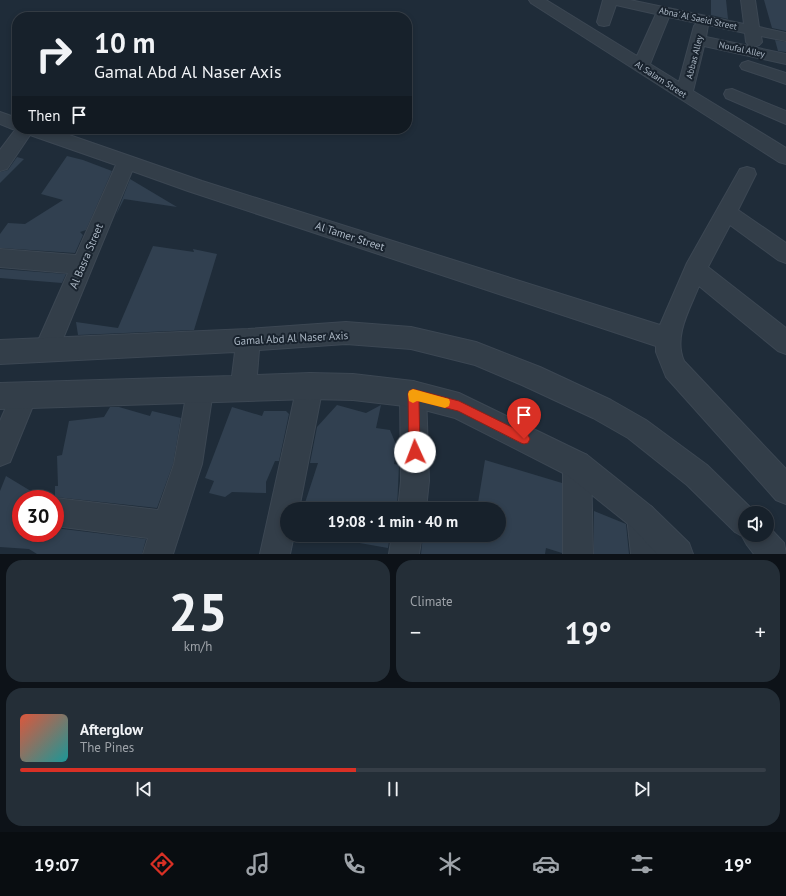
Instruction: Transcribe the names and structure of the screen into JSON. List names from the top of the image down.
{
  "streets": {
    "street": [
      "Abna' Al Saeid Street",
      "Noufal Alley",
      "Abbas Alley",
      "Al Salam Street",
      "Al Tamer Street",
      "Al Basra Street",
      "Gamal Abd Al Naser Axis"
    ]
  },
  "crossings": [
    ["Abna' Al Saeid Street", "Abbas Alley"],
    ["Noufal Alley", "Abbas Alley"],
    ["Abbas Alley", "Al Salam Street"],
    ["Al Tamer Street", "Al Basra Street"],
    ["Al Basra Street", "Gamal Abd Al Naser Axis"]
  ],
  "page": {
    "turn": ["10 m", "Gamal Abd Al Naser Axis"],
    "then": "Then",
    "limit": "30",
    "trip": "19:08 · 1 min · 40 m",
    "tile": [
      ["25", "km/h"],
      "Climate"
    ],
    "heat": ["−", "19°", "+"],
    "song": ["Afterglow", "The Pines"],
    "tabs": ["19:07", "19°"]
  }
}
